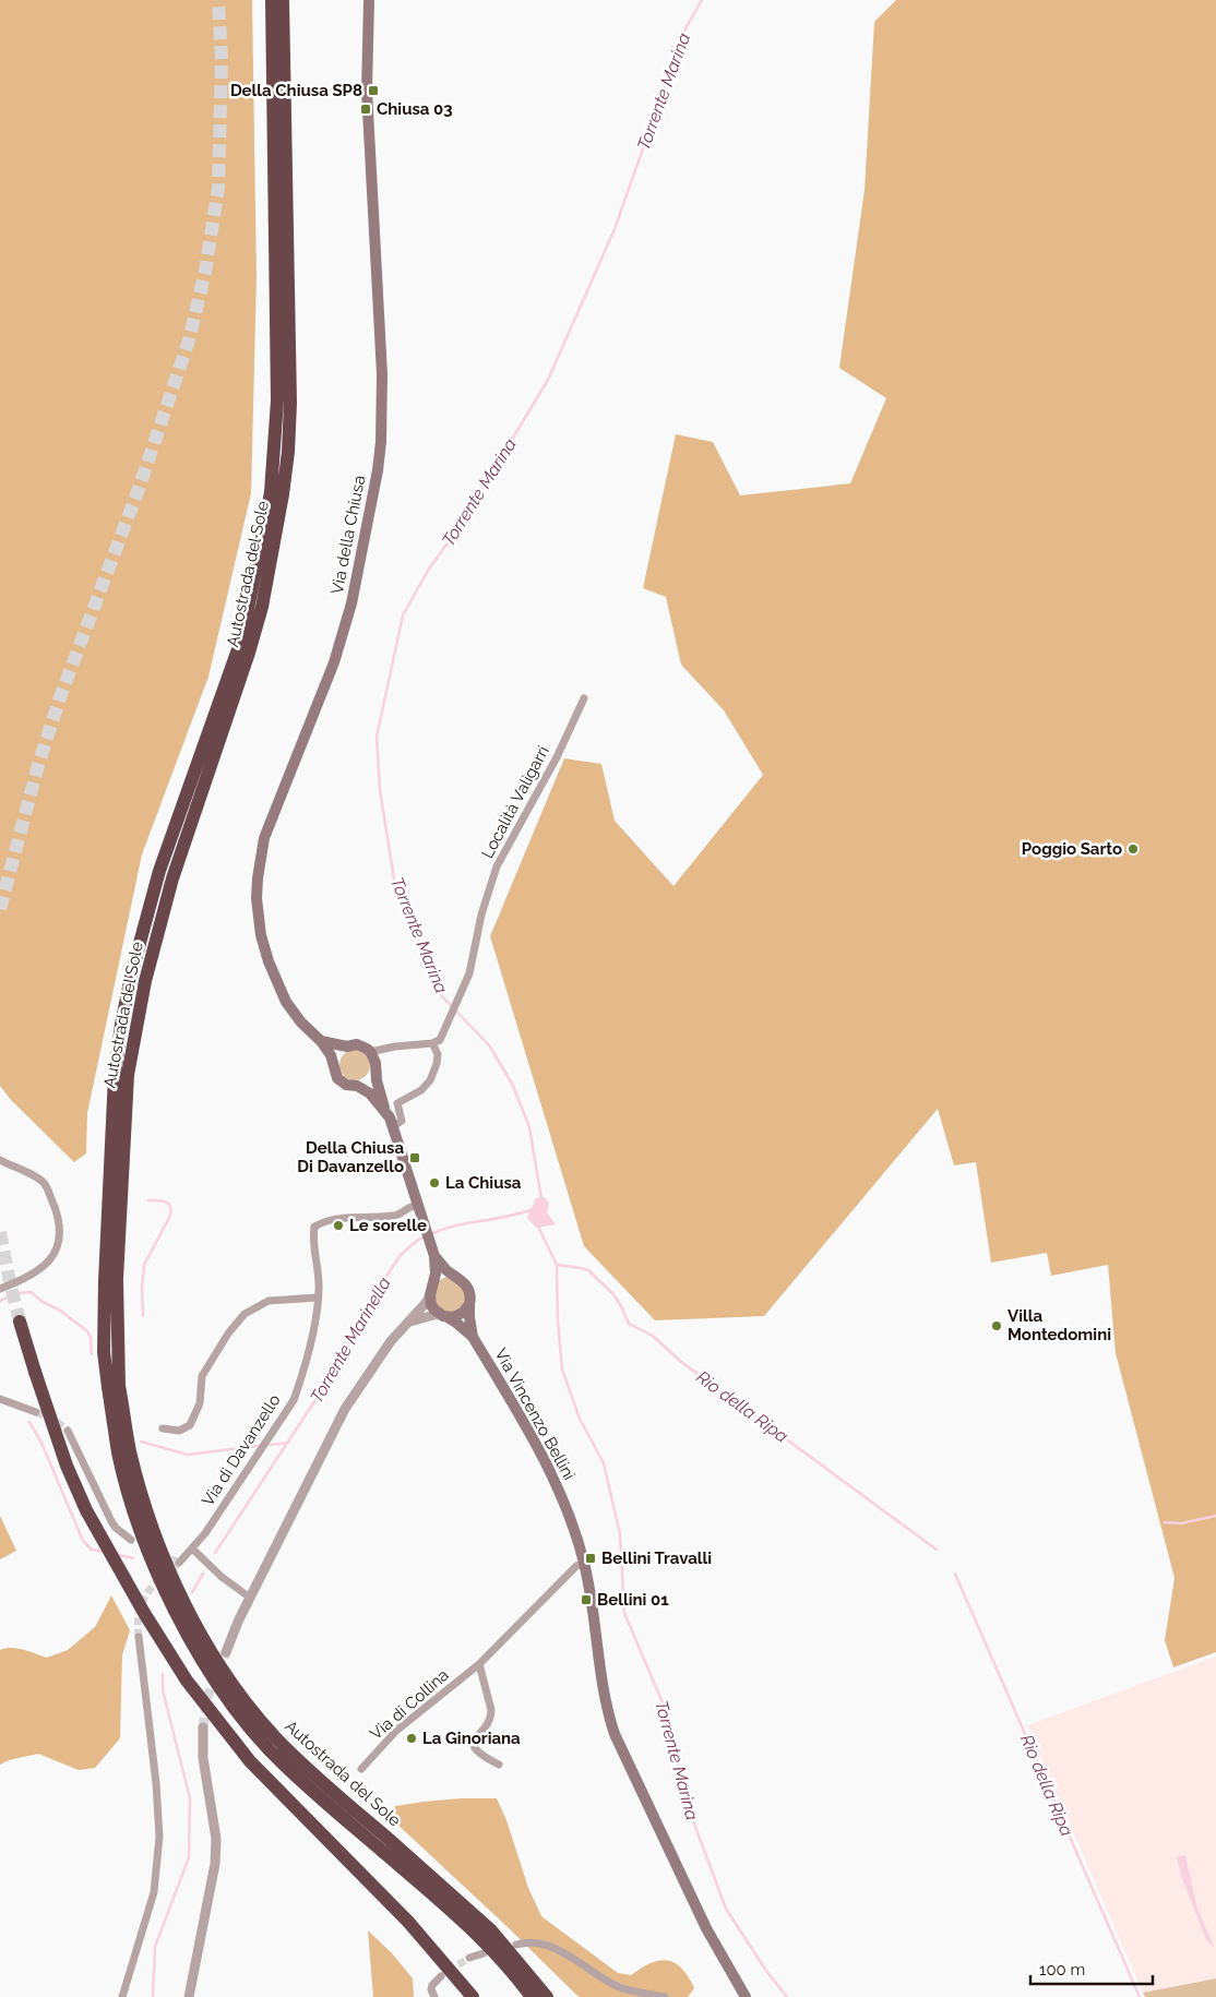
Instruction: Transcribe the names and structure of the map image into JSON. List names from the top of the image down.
{
  "streets": {
    "highway": ["Autostrada del Sole"],
    "main road": ["Via della Chiusa", "Via Vincenzo Bellini"],
    "street": ["Località Valigarri", "Via di Davanzello", "Via di Collina"]
  },
  "crossings": [
    ["Via della Chiusa", "Località Valigarri"],
    ["Via della Chiusa", "Via Vincenzo Bellini"],
    ["Via della Chiusa", "Via di Davanzello"],
    ["Via Vincenzo Bellini", "Via di Collina"]
  ],
  "water": ["Torrente Marina", "Torrente Marinella", "Rio della Ripa"],
  "places": {
    "transit": [
      "Della Chiusa SP8",
      "Chiusa 03",
      "Della Chiusa Di Davanzello",
      "Bellini Travalli",
      "Bellini 01"
    ],
    "other": [
      "Poggio Sarto",
      "La Chiusa",
      "Le sorelle",
      "Villa Montedomini",
      "La Ginoriana"
    ]
  },
  "scale_bar": "100 m"
}
